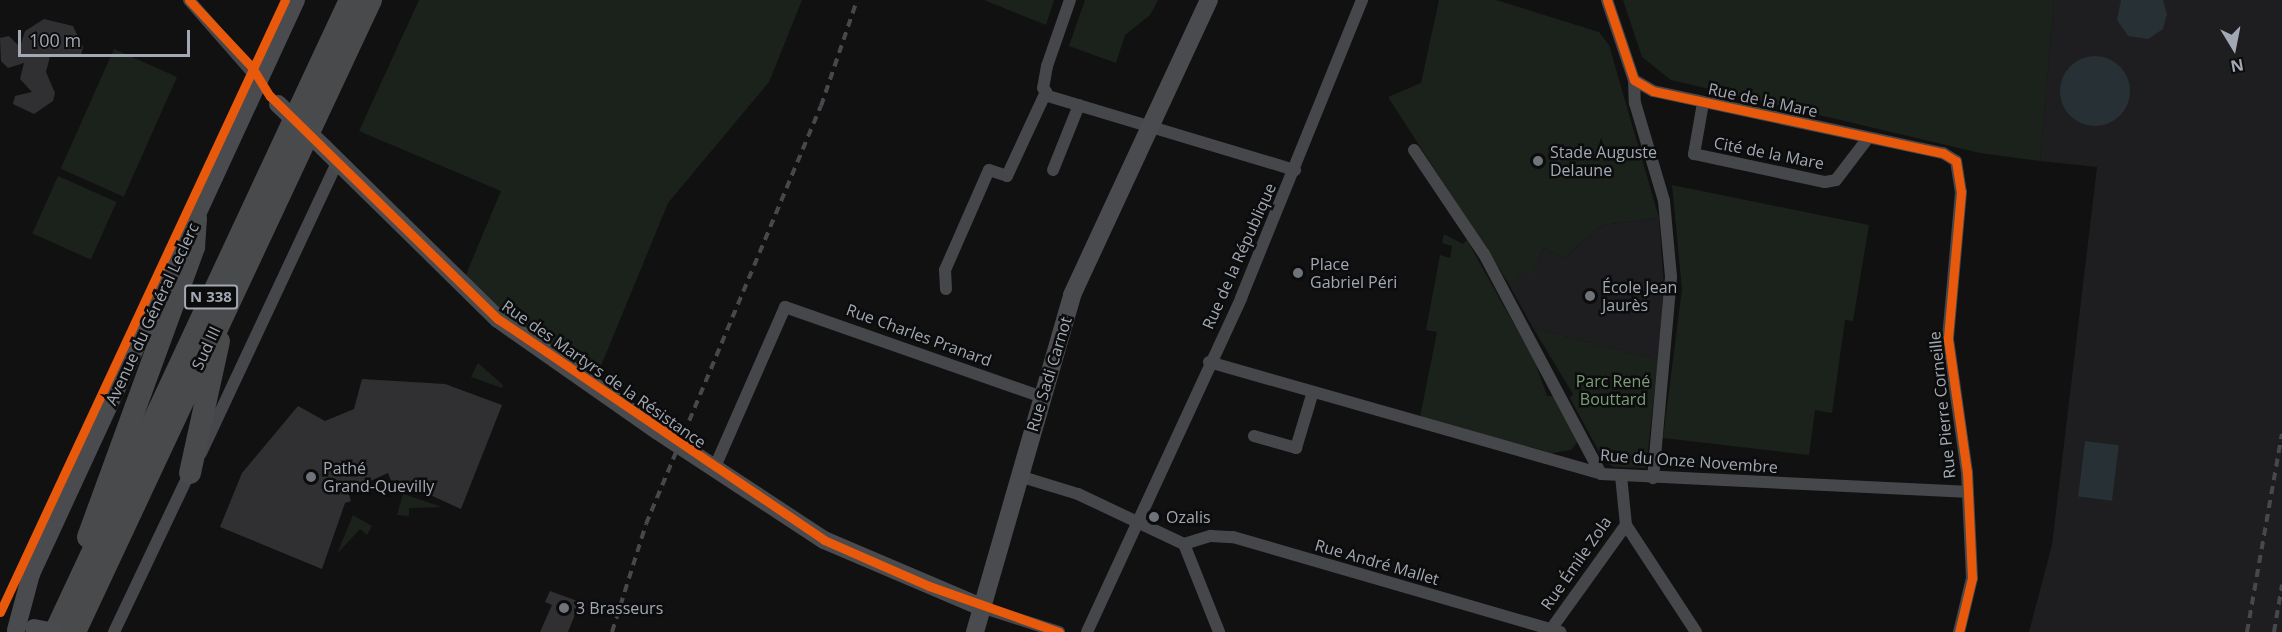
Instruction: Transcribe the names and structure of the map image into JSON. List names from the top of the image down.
{
  "streets": {
    "highway": ["N 338", "Sud III"],
    "street": [
      "Rue de la Mare",
      "Cité de la Mare",
      "Rue de la République",
      "Avenue du Général Leclerc",
      "Rue Charles Pranard",
      "Rue des Martyrs de la Résistance",
      "Rue Sadi Carnot",
      "Rue Pierre Corneille",
      "Rue du Onze Novembre",
      "Rue André Mallet",
      "Rue Émile Zola"
    ]
  },
  "crossings": [
    ["Rue de la Mare", "Cité de la Mare"],
    ["Rue de la Mare", "Rue Pierre Corneille"],
    ["Rue de la République", "Rue du Onze Novembre"],
    ["Avenue du Général Leclerc", "Sud III"],
    ["Avenue du Général Leclerc", "Rue des Martyrs de la Résistance"],
    ["Rue Charles Pranard", "Rue des Martyrs de la Résistance"],
    ["Rue Charles Pranard", "Rue Sadi Carnot"],
    ["Rue des Martyrs de la Résistance", "Rue Sadi Carnot"],
    ["Rue Pierre Corneille", "Rue du Onze Novembre"],
    ["Rue du Onze Novembre", "Rue Émile Zola"],
    ["Rue André Mallet", "Rue Émile Zola"]
  ],
  "parks": ["Parc René Bouttard"],
  "places": [
    "Stade Auguste Delaune",
    "Place Gabriel Péri",
    "École Jean Jaurès",
    "Pathé Grand-Quevilly",
    "Ozalis",
    "3 Brasseurs"
  ],
  "scale_bar": "100 m",
  "north": "bottom"
}
